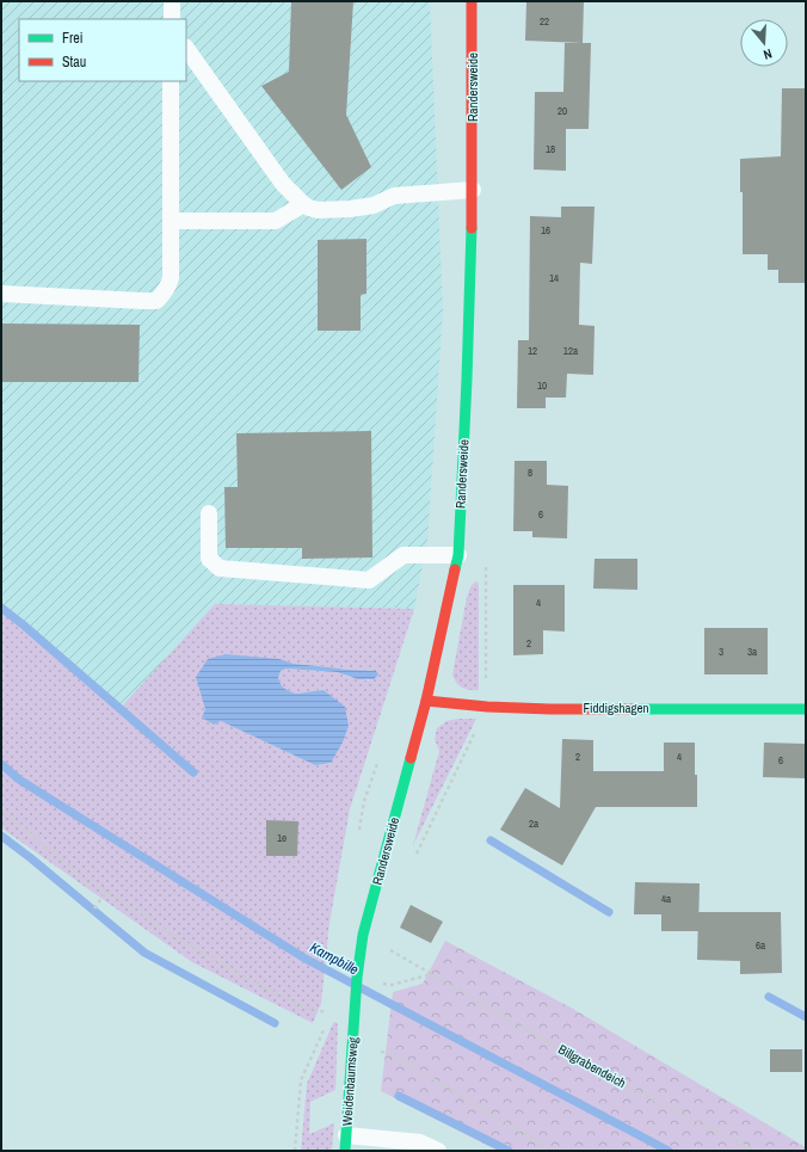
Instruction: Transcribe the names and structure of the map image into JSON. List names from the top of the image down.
{
  "streets": {
    "street": ["Randersweide", "Fiddigshagen", "Weidenbaumsweg"],
    "path": ["Billgrabendeich"]
  },
  "crossings": [
    ["Randersweide", "Fiddigshagen"],
    ["Randersweide", "Billgrabendeich"],
    ["Randersweide", "Weidenbaumsweg"]
  ],
  "water": ["Kampbille"],
  "house_numbers": [
    "22",
    "20",
    "18",
    "16",
    "14",
    "12",
    "12a",
    "10",
    "8",
    "6",
    "4",
    "2",
    "3",
    "3a",
    "2",
    "4",
    "6",
    "2a",
    "1e",
    "4a",
    "6a"
  ],
  "legend": ["Frei", "Stau"],
  "north": "bottom"
}
